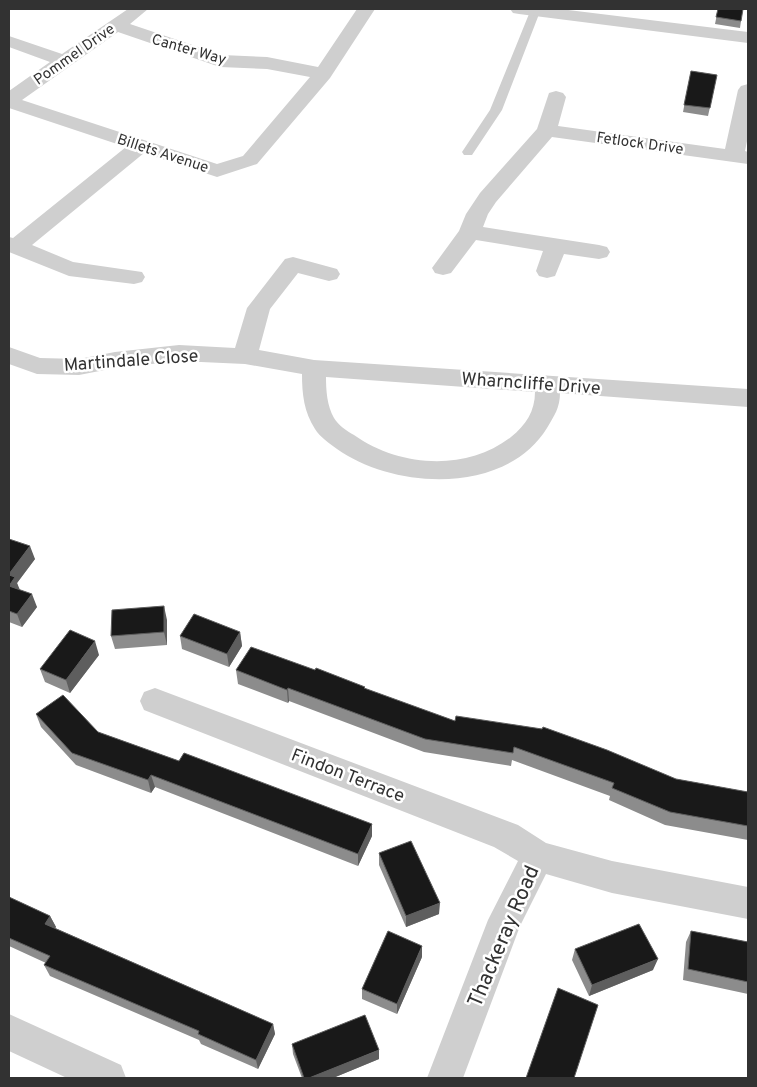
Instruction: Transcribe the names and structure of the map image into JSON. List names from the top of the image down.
{
  "streets": {
    "street": [
      "Canter Way",
      "Pommel Drive",
      "Fetlock Drive",
      "Billets Avenue",
      "Martindale Close",
      "Wharncliffe Drive",
      "Findon Terrace",
      "Thackeray Road"
    ]
  },
  "crossings": [
    ["Canter Way", "Pommel Drive"],
    ["Canter Way", "Billets Avenue"],
    ["Pommel Drive", "Billets Avenue"],
    ["Martindale Close", "Wharncliffe Drive"],
    ["Findon Terrace", "Thackeray Road"]
  ]
}
